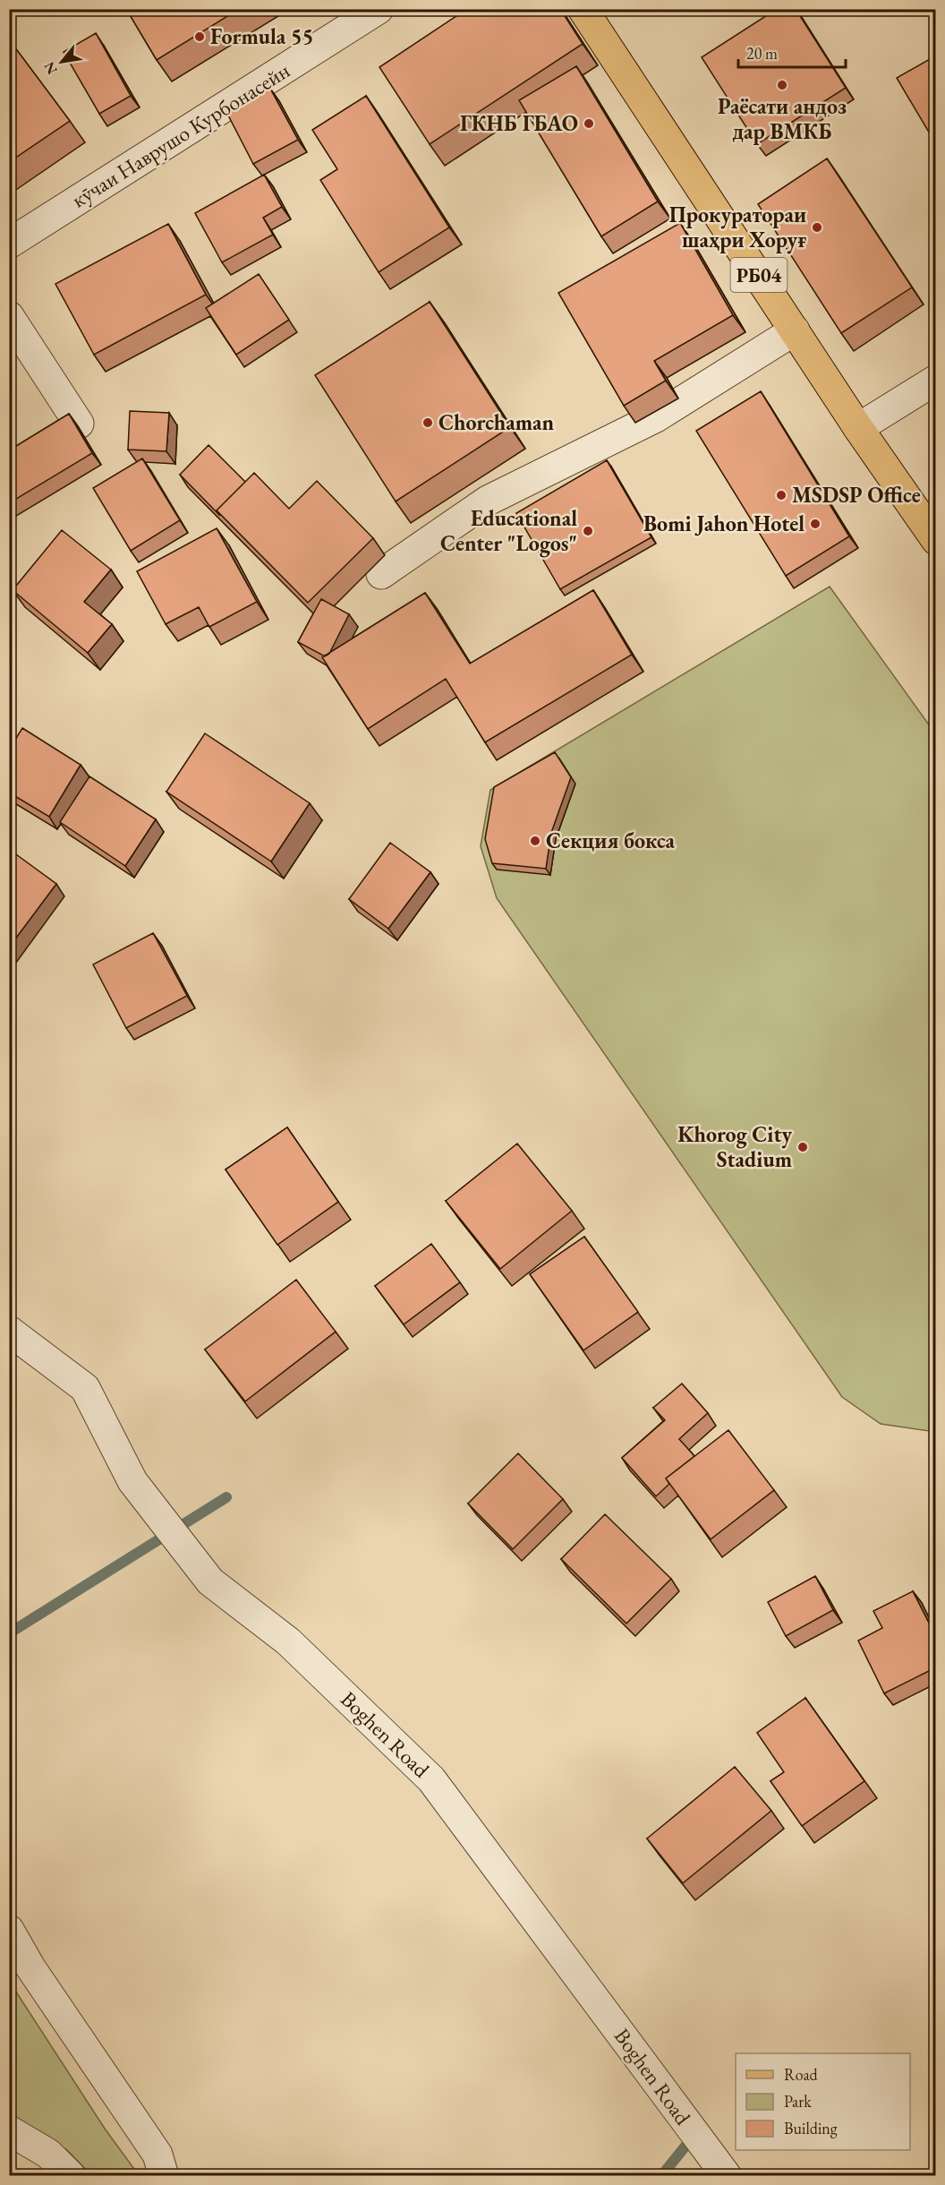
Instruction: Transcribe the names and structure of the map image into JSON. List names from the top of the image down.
{
  "streets": {
    "main road": ["РБ04"],
    "street": ["кӯчаи Наврушо Курбонасейн", "Boghen Road"]
  },
  "places": [
    "Formula 55",
    "Раёсати андоз дар ВМКБ",
    "ГКНБ ГБАО",
    "Прокуратораи шаҳри Хоруғ",
    "Chorchaman",
    "MSDSP Office",
    "Bomi Jahon Hotel",
    "Educational Center \"Logos\"",
    "Секция бокса",
    "Khorog City Stadium"
  ],
  "legend": ["Road", "Park", "Building"],
  "scale_bar": "20 m",
  "north": "bottom left"
}
